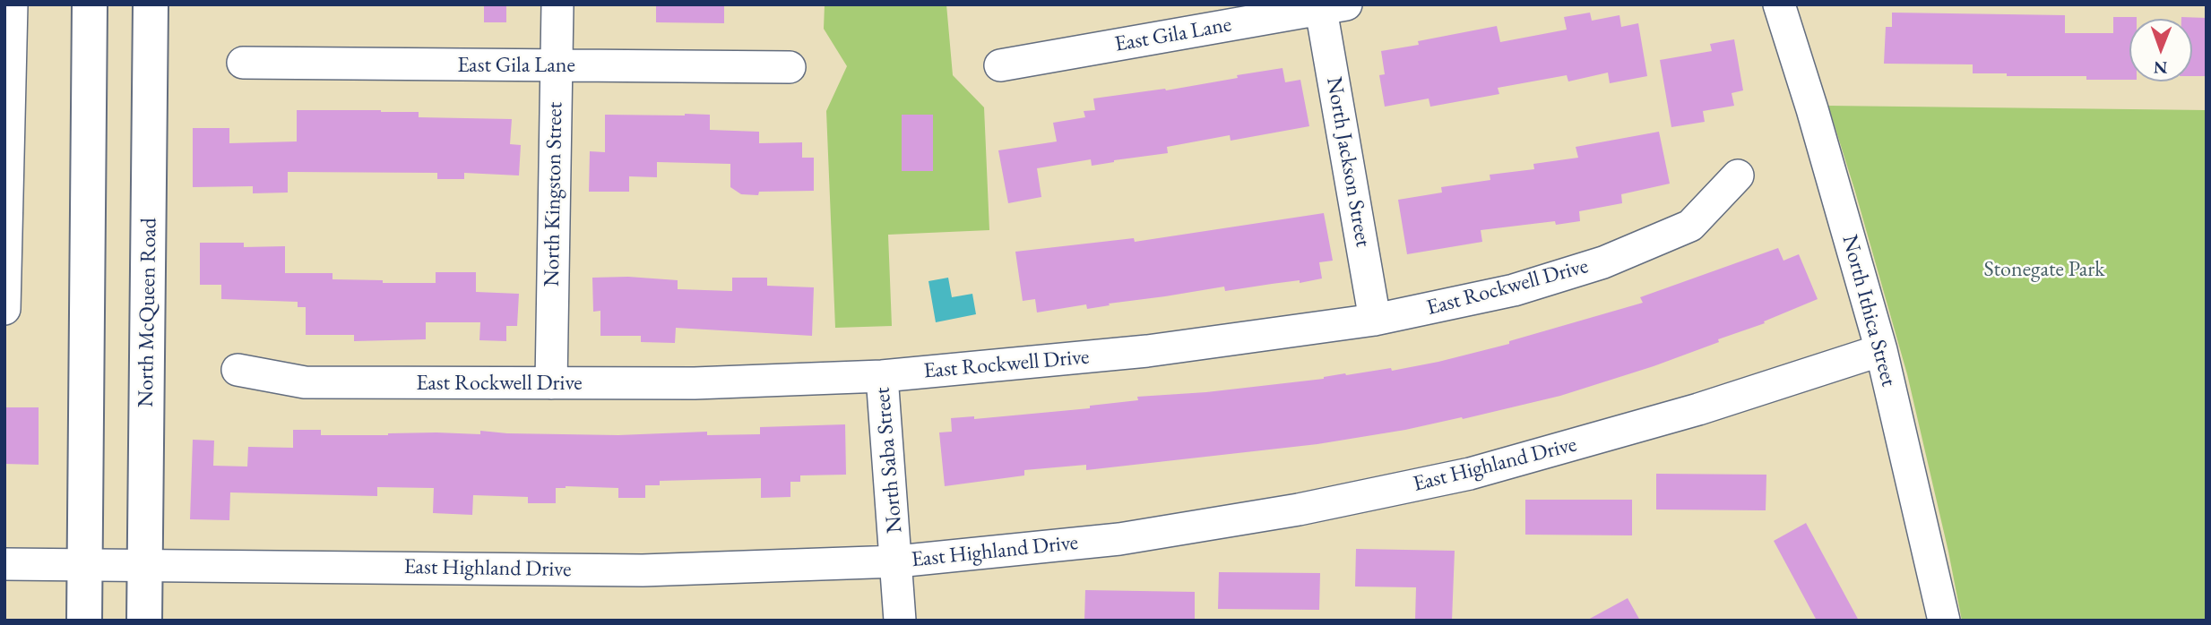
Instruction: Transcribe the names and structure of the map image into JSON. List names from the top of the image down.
{
  "streets": {
    "main road": ["North McQueen Road"],
    "street": [
      "East Gila Lane",
      "North Jackson Street",
      "North Kingston Street",
      "East Rockwell Drive",
      "North Ithica Street",
      "North Saba Street",
      "East Highland Drive"
    ]
  },
  "crossings": [
    ["East Gila Lane", "North Jackson Street"],
    ["East Gila Lane", "North Kingston Street"],
    ["North Jackson Street", "East Rockwell Drive"],
    ["North Kingston Street", "East Rockwell Drive"],
    ["East Rockwell Drive", "North Saba Street"],
    ["North Ithica Street", "East Highland Drive"],
    ["North McQueen Road", "East Highland Drive"],
    ["North Saba Street", "East Highland Drive"]
  ],
  "parks": ["Stonegate Park"],
  "north": "bottom"
}
